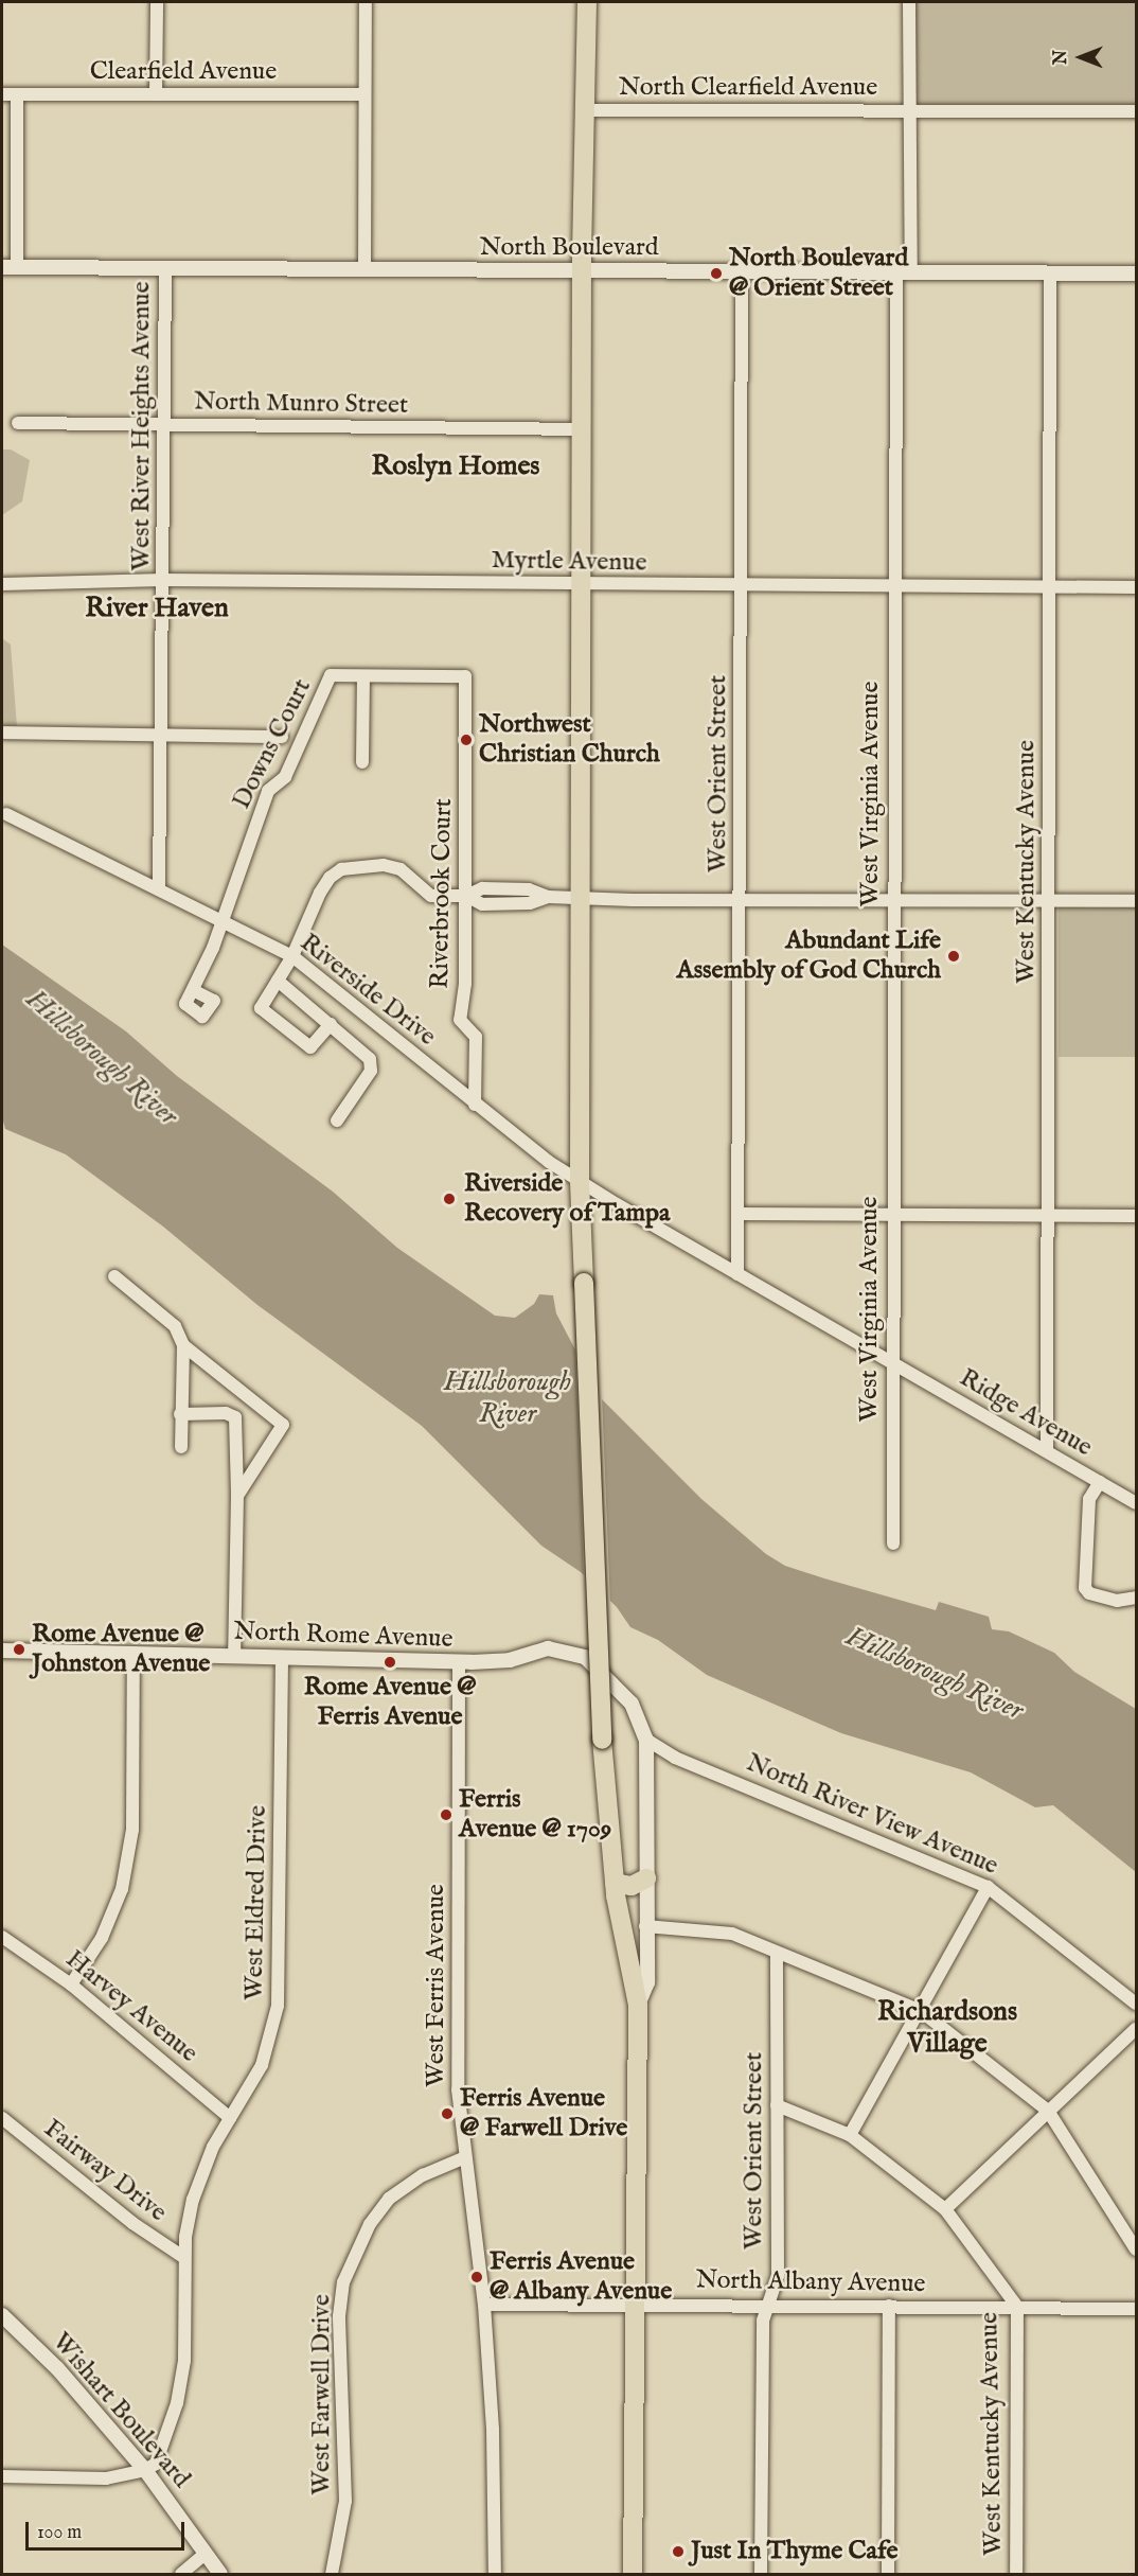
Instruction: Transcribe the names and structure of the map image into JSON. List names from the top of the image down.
{
  "streets": {
    "street": [
      "Clearfield Avenue",
      "North Clearfield Avenue",
      "North Boulevard",
      "North Munro Street",
      "West River Heights Avenue",
      "Myrtle Avenue",
      "Downs Court",
      "West Orient Street",
      "West Virginia Avenue",
      "West Kentucky Avenue",
      "Riverbrook Court",
      "Riverside Drive",
      "Ridge Avenue",
      "North Rome Avenue",
      "North River View Avenue",
      "West Eldred Drive",
      "West Ferris Avenue",
      "Harvey Avenue",
      "Fairway Drive",
      "North Albany Avenue",
      "West Farwell Drive",
      "Wishart Boulevard"
    ]
  },
  "crossings": [
    ["North Clearfield Avenue", "West Virginia Avenue"],
    ["North Boulevard", "West River Heights Avenue"],
    ["North Boulevard", "West Orient Street"],
    ["North Boulevard", "West Virginia Avenue"],
    ["North Boulevard", "West Kentucky Avenue"],
    ["North Munro Street", "West River Heights Avenue"],
    ["West River Heights Avenue", "Myrtle Avenue"],
    ["West River Heights Avenue", "Riverside Drive"],
    ["Myrtle Avenue", "West Orient Street"],
    ["Myrtle Avenue", "West Virginia Avenue"],
    ["Myrtle Avenue", "West Kentucky Avenue"],
    ["Downs Court", "Riverbrook Court"],
    ["Downs Court", "Riverside Drive"],
    ["West Orient Street", "West Kentucky Avenue"],
    ["West Orient Street", "Riverside Drive"],
    ["West Orient Street", "Ridge Avenue"],
    ["West Orient Street", "North Albany Avenue"],
    ["West Virginia Avenue", "Ridge Avenue"],
    ["West Kentucky Avenue", "Ridge Avenue"],
    ["West Kentucky Avenue", "North Albany Avenue"],
    ["Riverbrook Court", "Riverside Drive"],
    ["Riverside Drive", "Ridge Avenue"],
    ["North Rome Avenue", "North River View Avenue"],
    ["North Rome Avenue", "West Eldred Drive"],
    ["North Rome Avenue", "West Ferris Avenue"],
    ["West Eldred Drive", "Harvey Avenue"],
    ["West Eldred Drive", "Fairway Drive"],
    ["West Eldred Drive", "Wishart Boulevard"],
    ["West Ferris Avenue", "North Albany Avenue"],
    ["West Ferris Avenue", "West Farwell Drive"]
  ],
  "districts": ["Roslyn Homes", "River Haven", "Richardsons Village"],
  "water": ["Hillsborough River"],
  "places": [
    "North Boulevard @ Orient Street",
    "Northwest Christian Church",
    "Abundant Life Assembly of God Church",
    "Riverside Recovery of Tampa",
    "Rome Avenue @ Johnston Avenue",
    "Rome Avenue @ Ferris Avenue",
    "Ferris Avenue @ 1709",
    "Ferris Avenue @ Farwell Drive",
    "Ferris Avenue @ Albany Avenue",
    "Just In Thyme Cafe"
  ],
  "scale_bar": "100 m",
  "north": "left"
}
